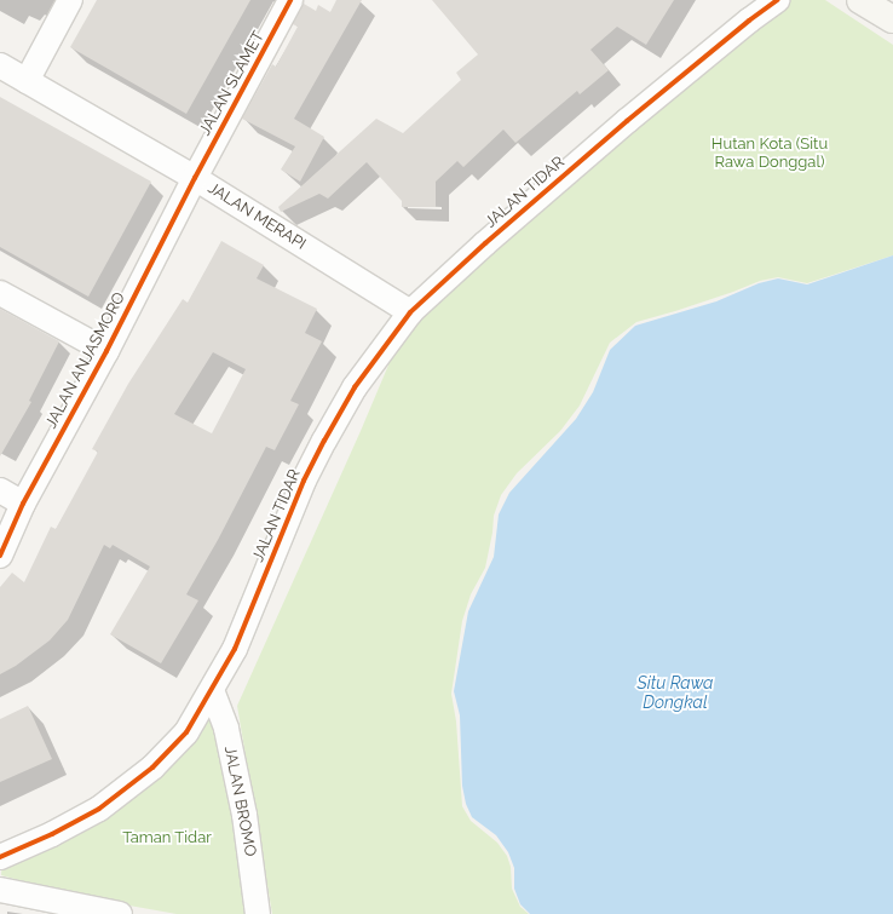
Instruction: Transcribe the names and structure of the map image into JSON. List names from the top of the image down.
{
  "streets": {
    "street": [
      "JALAN SLAMET",
      "JALAN TIDAR",
      "JALAN MERAPI",
      "JALAN ANJASMORO",
      "JALAN BROMO"
    ]
  },
  "crossings": [
    ["JALAN SLAMET", "JALAN MERAPI"],
    ["JALAN SLAMET", "JALAN ANJASMORO"],
    ["JALAN TIDAR", "JALAN MERAPI"],
    ["JALAN TIDAR", "JALAN BROMO"],
    ["JALAN MERAPI", "JALAN ANJASMORO"]
  ],
  "water": ["Situ Rawa Dongkal"],
  "parks": ["Hutan Kota (Situ Rawa Donggal)", "Taman Tidar"]
}
